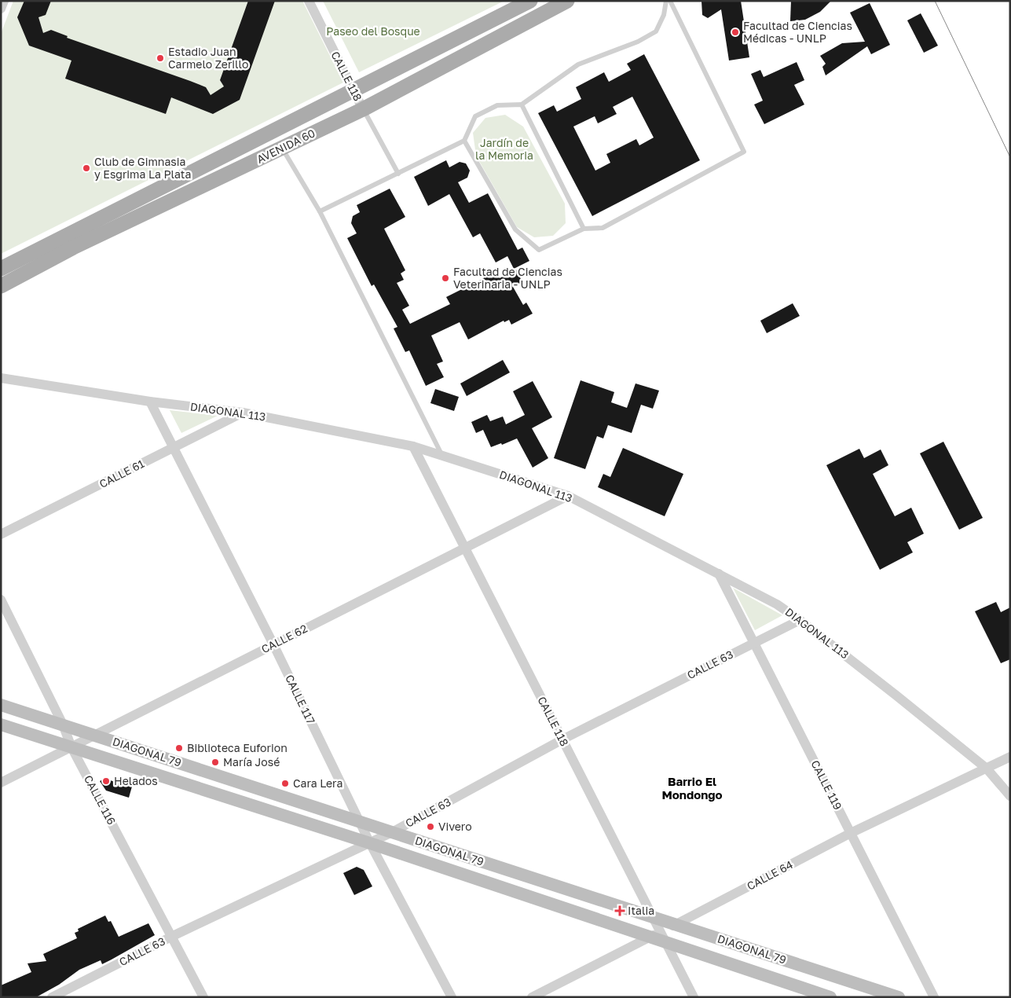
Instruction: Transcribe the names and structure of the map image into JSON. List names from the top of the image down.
{
  "streets": {
    "main road": ["AVENIDA 60", "DIAGONAL 79"],
    "street": [
      "CALLE 118",
      "DIAGONAL 113",
      "CALLE 61",
      "CALLE 62",
      "CALLE 63",
      "CALLE 117",
      "CALLE 119",
      "CALLE 116",
      "CALLE 64"
    ]
  },
  "crossings": [
    ["CALLE 118", "AVENIDA 60"],
    ["CALLE 118", "DIAGONAL 113"],
    ["CALLE 118", "CALLE 62"],
    ["CALLE 118", "CALLE 63"],
    ["CALLE 118", "DIAGONAL 79"],
    ["CALLE 118", "CALLE 64"],
    ["DIAGONAL 113", "CALLE 61"],
    ["DIAGONAL 113", "CALLE 62"],
    ["DIAGONAL 113", "CALLE 63"],
    ["DIAGONAL 113", "CALLE 117"],
    ["DIAGONAL 113", "CALLE 119"],
    ["DIAGONAL 113", "CALLE 64"],
    ["CALLE 61", "CALLE 117"],
    ["CALLE 62", "CALLE 117"],
    ["CALLE 62", "DIAGONAL 79"],
    ["CALLE 62", "CALLE 116"],
    ["CALLE 63", "CALLE 117"],
    ["CALLE 63", "DIAGONAL 79"],
    ["CALLE 63", "CALLE 119"],
    ["CALLE 63", "CALLE 116"],
    ["CALLE 117", "DIAGONAL 79"],
    ["DIAGONAL 79", "CALLE 116"],
    ["DIAGONAL 79", "CALLE 64"],
    ["CALLE 119", "CALLE 64"]
  ],
  "districts": ["Barrio El Mondongo"],
  "parks": ["Paseo del Bosque", "Jardín de la Memoria"],
  "places": {
    "other": [
      "Facultad de Ciencias Médicas - UNLP",
      "Estadio Juan Carmelo Zerillo",
      "Club de Gimnasia y Esgrima La Plata",
      "Facultad de Ciencias Veterinaria - UNLP",
      "Biblioteca Euforion",
      "María José",
      "Helados",
      "Cara Lera",
      "Vivero"
    ],
    "health": ["Italia"]
  }
}
